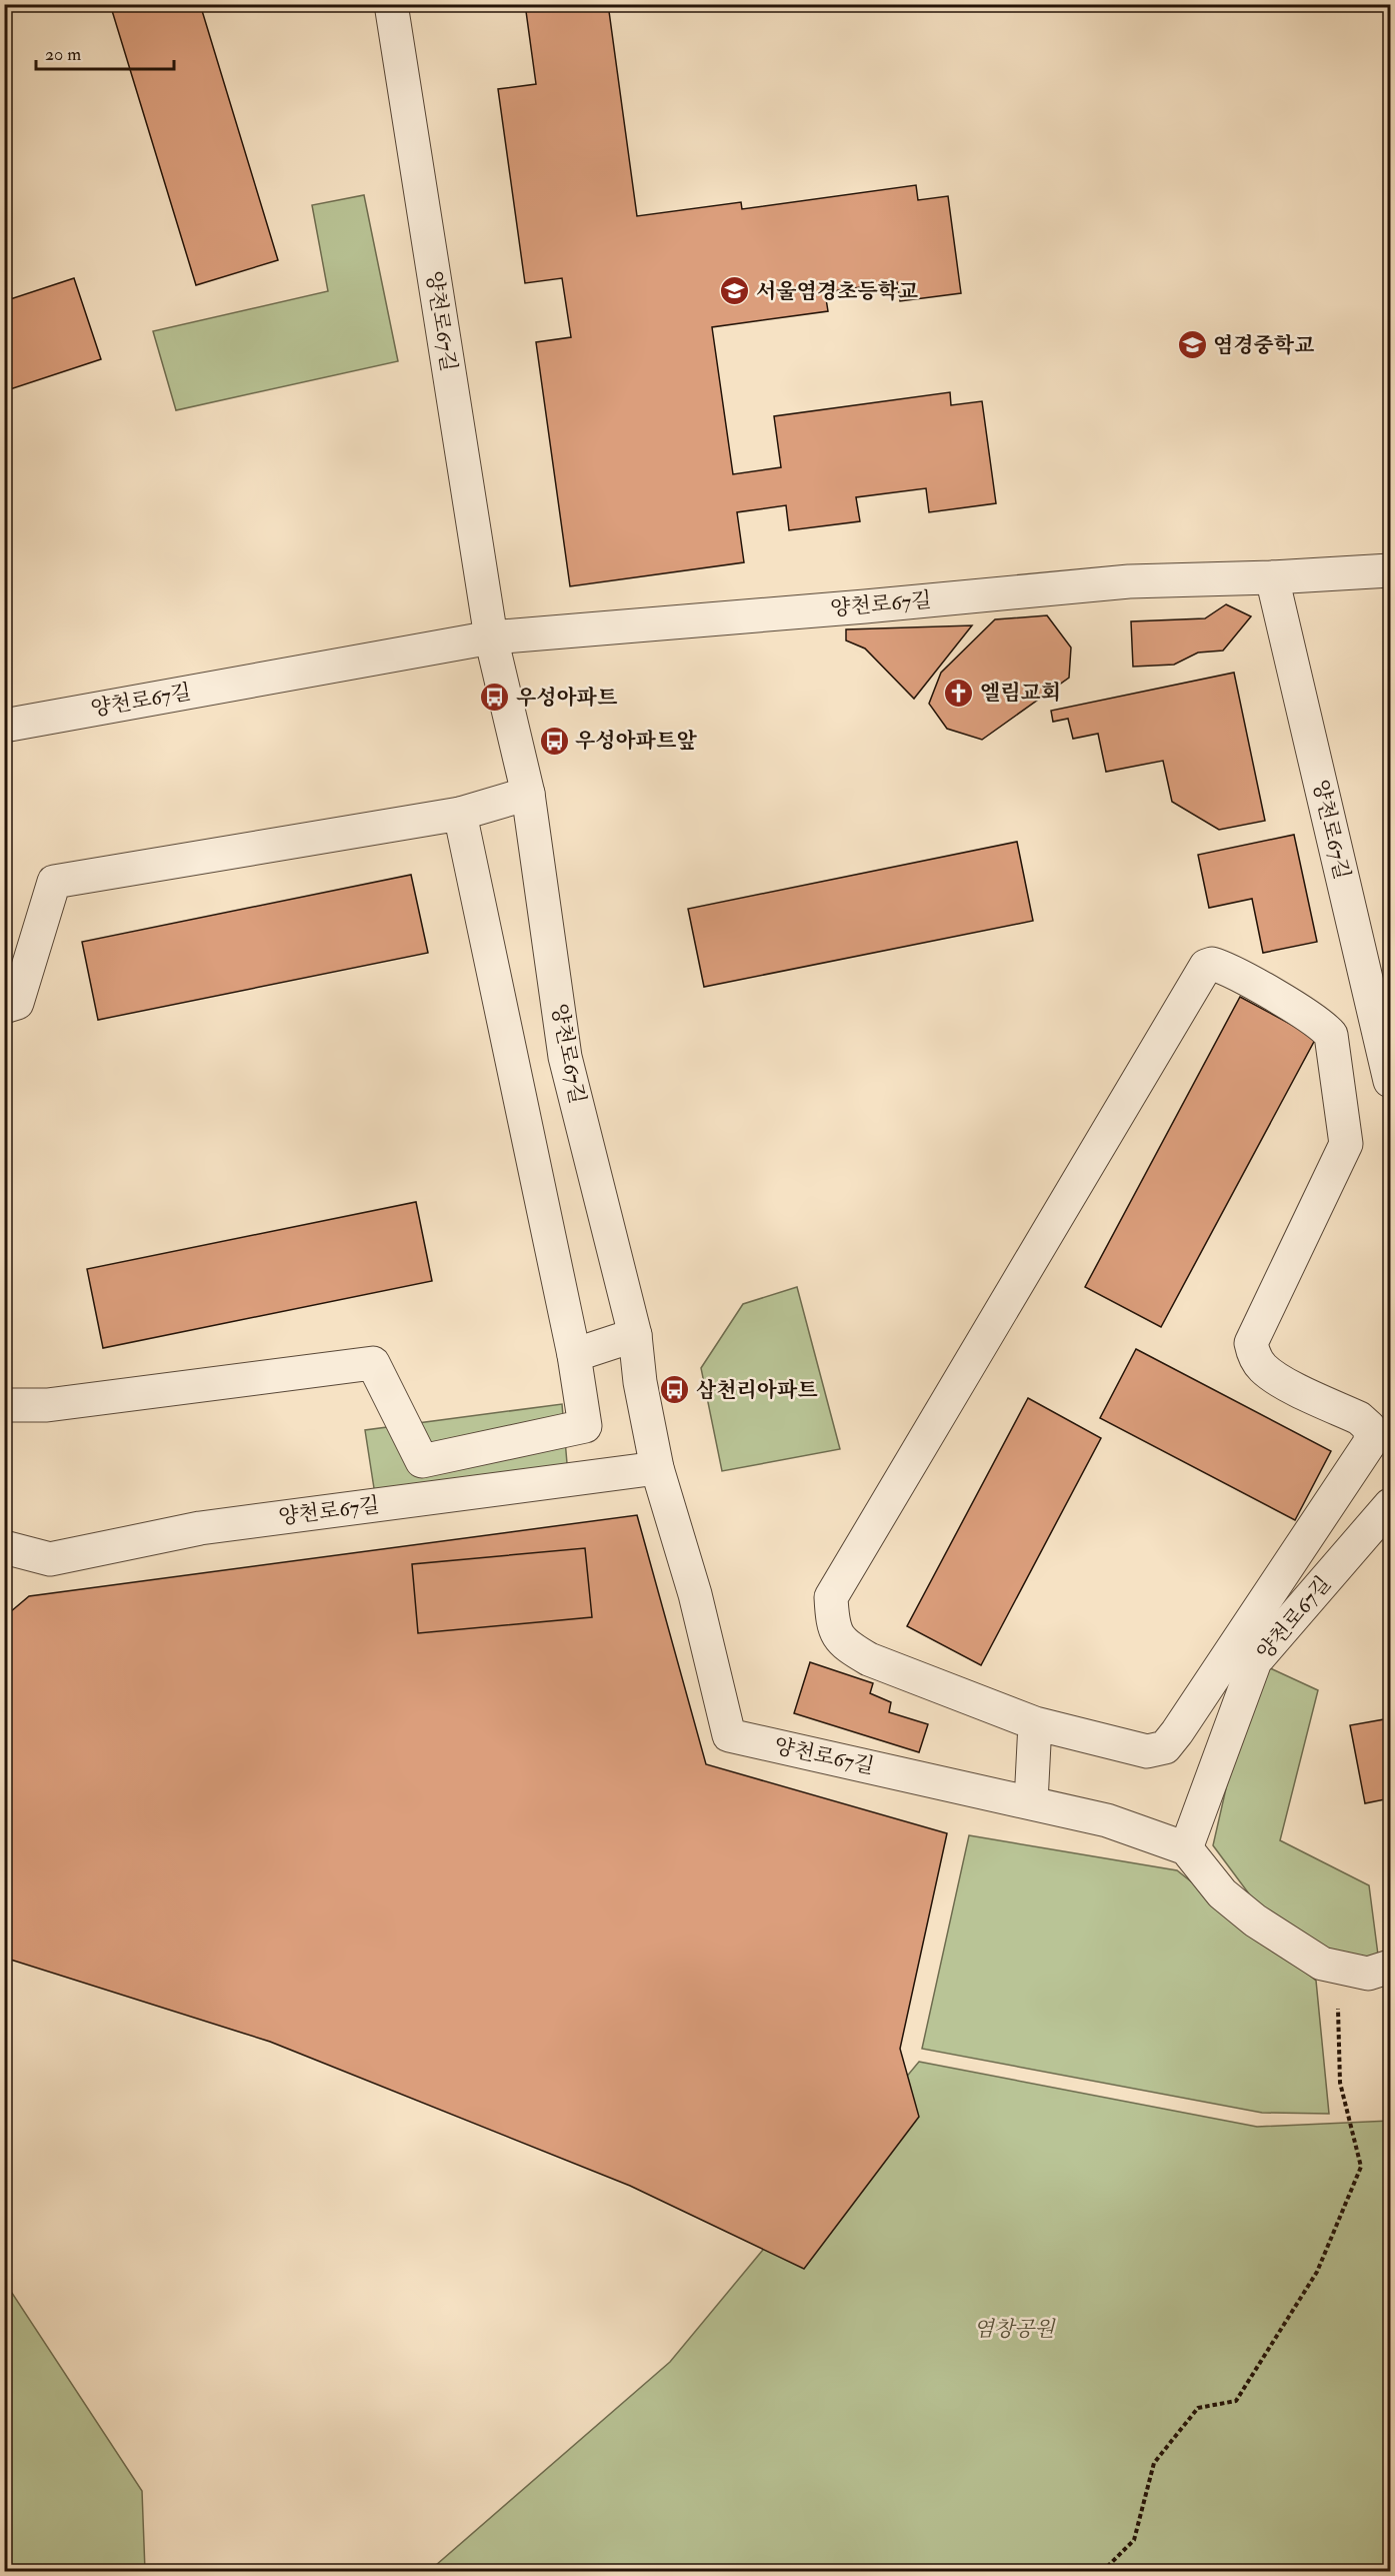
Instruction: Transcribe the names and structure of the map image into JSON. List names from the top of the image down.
{
  "streets": {
    "street": ["양천로67길"]
  },
  "parks": ["염창공원"],
  "places": {
    "school or university": ["서울염경초등학교", "염경중학교"],
    "church": ["엘림교회"],
    "bus stop": ["우성아파트", "우성아파트앞", "삼천리아파트"]
  },
  "scale_bar": "20 m"
}
